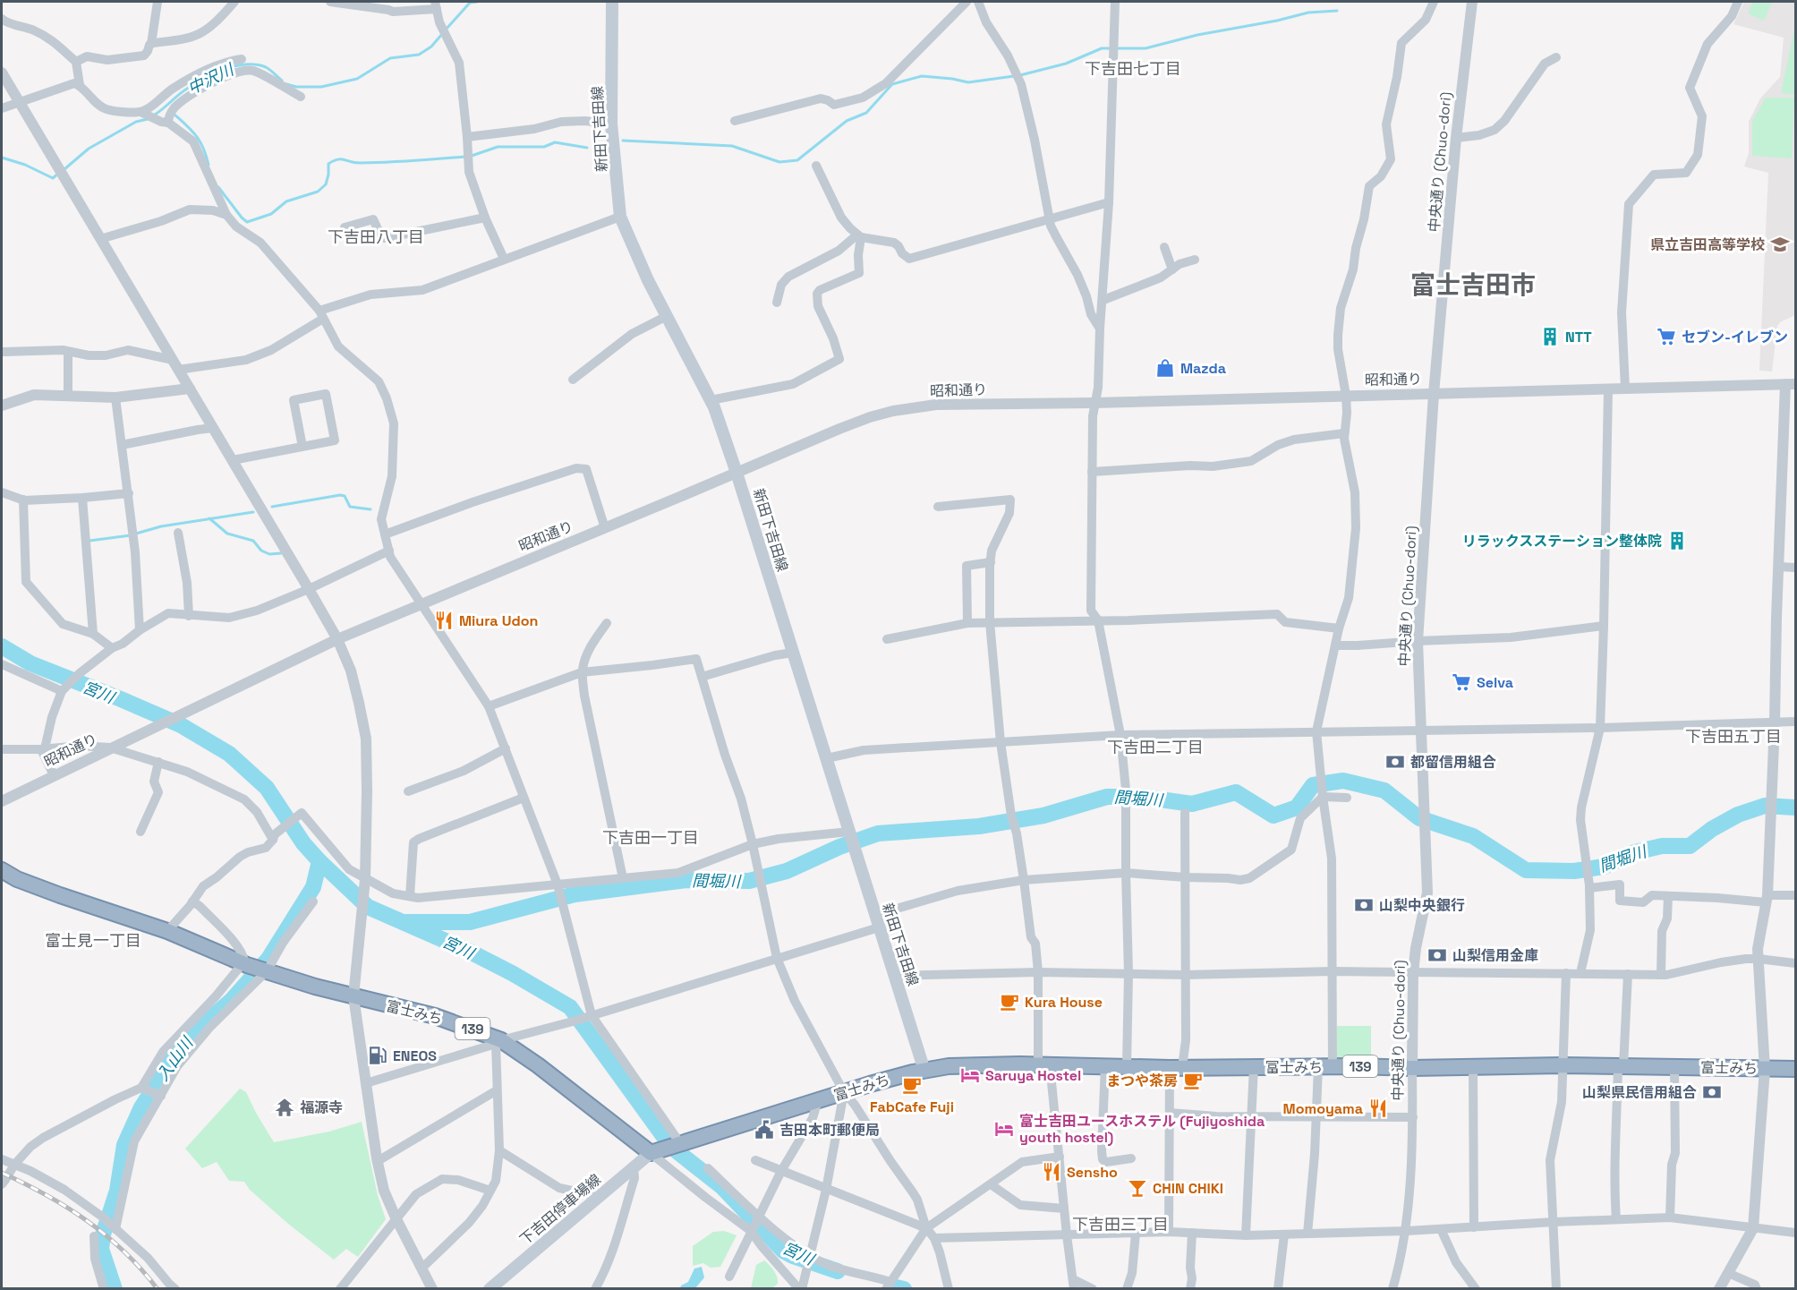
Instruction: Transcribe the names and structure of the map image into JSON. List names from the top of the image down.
{
  "streets": {
    "highway": ["富士みち", "139"],
    "main road": ["新田下吉田線", "下吉田停車場線"],
    "street": ["中央通り (Chuo-dori)", "昭和通り"]
  },
  "crossings": [
    ["新田下吉田線", "昭和通り"],
    ["新田下吉田線", "富士みち"],
    ["中央通り (Chuo-dori)", "昭和通り"],
    ["中央通り (Chuo-dori)", "富士みち"],
    ["富士みち", "下吉田停車場線"]
  ],
  "districts": [
    "下吉田七丁目",
    "下吉田八丁目",
    "富士吉田市",
    "下吉田五丁目",
    "下吉田二丁目",
    "下吉田一丁目",
    "富士見一丁目",
    "下吉田三丁目"
  ],
  "water": [
    "中沢川",
    "宮川",
    "間堀川",
    "入山川"
  ],
  "places": {
    "school or university": ["県立吉田高等学校"],
    "building": ["NTT", "リラックスステーション整体院"],
    "supermarket": ["セブン-イレブン", "Selva"],
    "shop": ["Mazda"],
    "restaurant": ["Miura Udon", "Momoyama", "Sensho"],
    "bank": [
      "都留信用組合",
      "山梨中央銀行",
      "山梨信用金庫",
      "山梨県民信用組合"
    ],
    "cafe": ["Kura House", "まつや茶房", "FabCafe Fuji"],
    "fuel station": ["ENEOS"],
    "hotel": ["Saruya Hostel", "富士吉田ユースホステル (Fujiyoshida youth hostel)"],
    "temple": ["福源寺"],
    "public building": ["吉田本町郵便局"],
    "bar": ["CHIN CHIKI"]
  }
}
